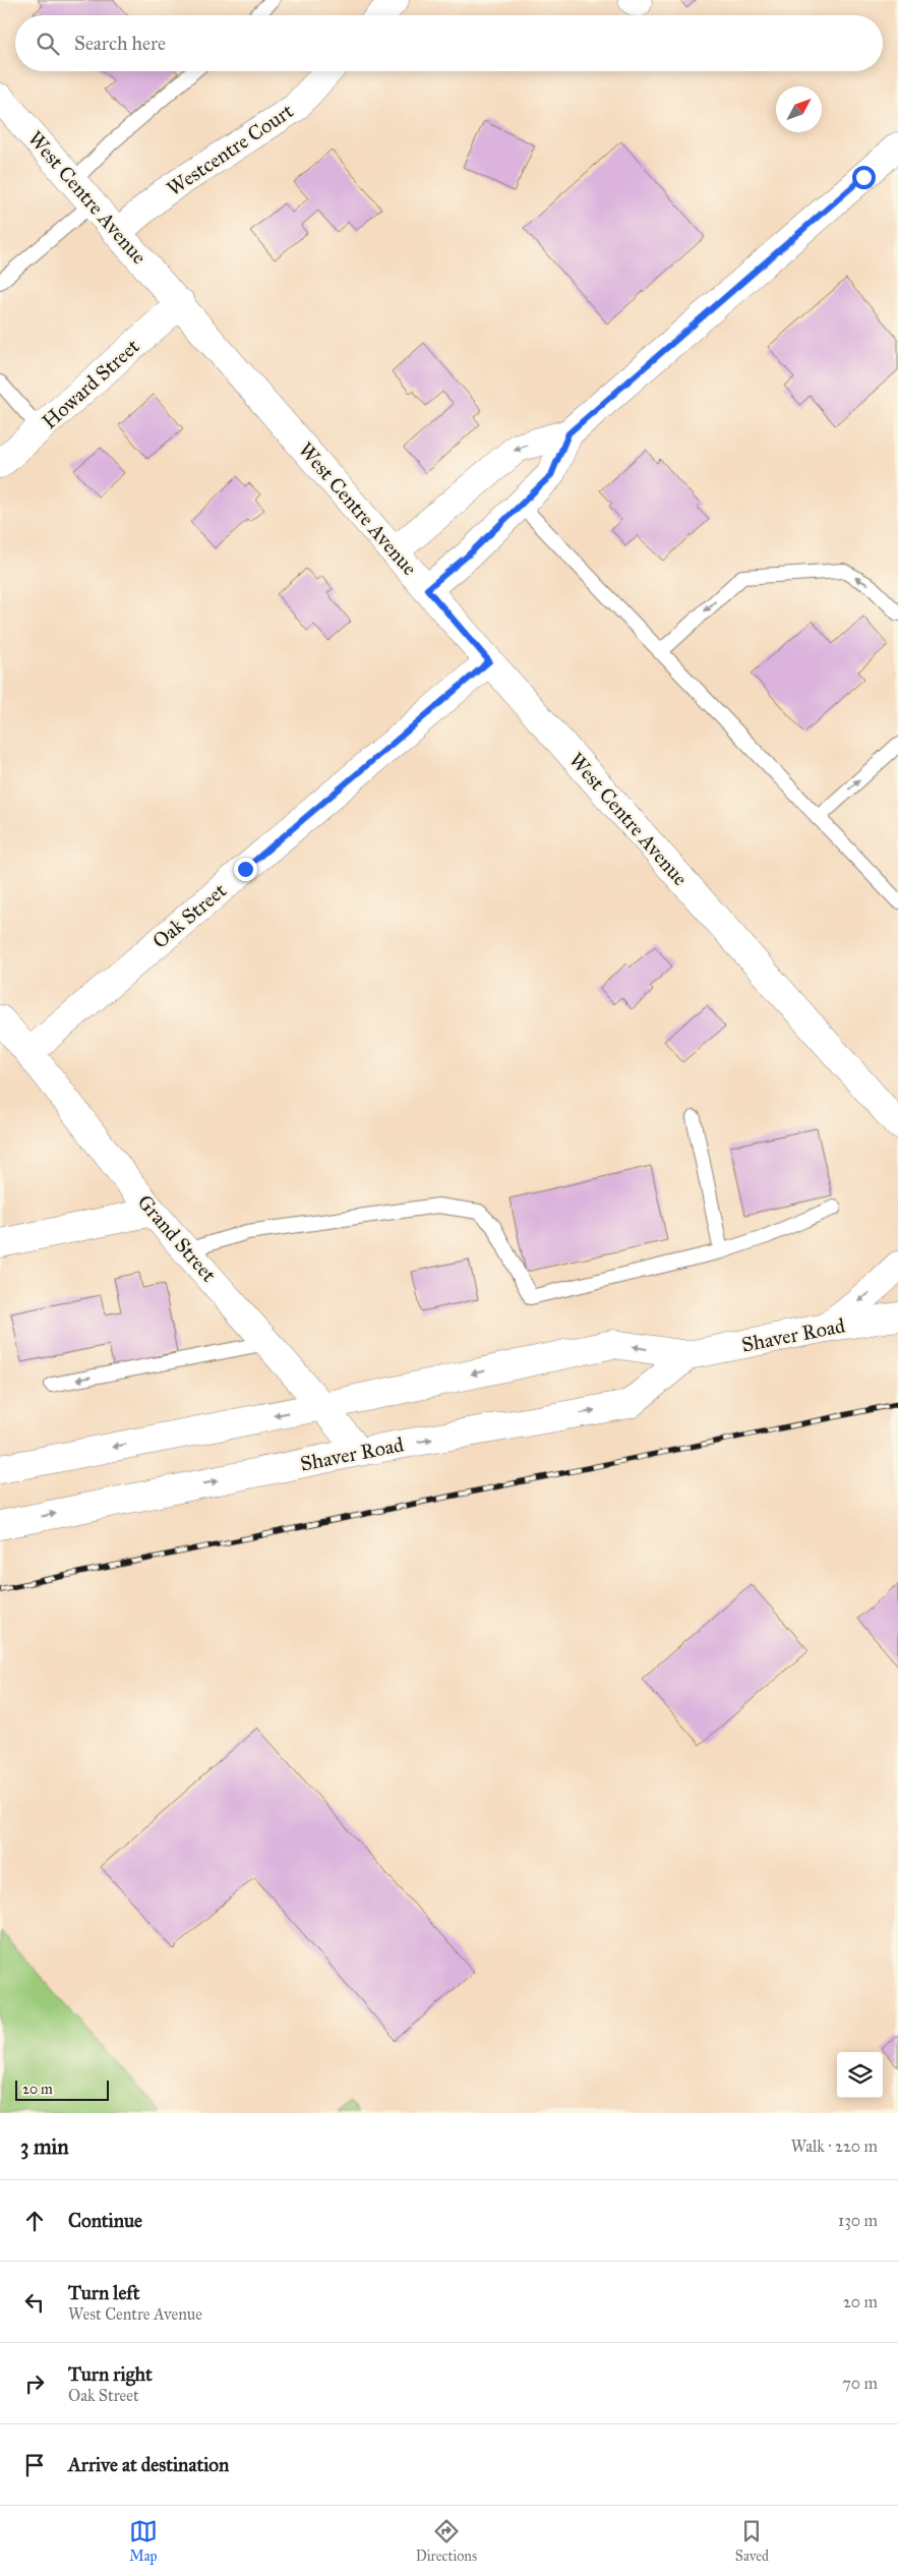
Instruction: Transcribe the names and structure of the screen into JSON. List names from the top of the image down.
{
  "streets": {
    "main road": [
      "Westcentre Court",
      "West Centre Avenue",
      "Howard Street",
      "Oak Street",
      "Grand Street",
      "Shaver Road"
    ]
  },
  "crossings": [
    ["Westcentre Court", "West Centre Avenue"],
    ["West Centre Avenue", "Howard Street"],
    ["West Centre Avenue", "Oak Street"],
    ["Oak Street", "Grand Street"],
    ["Grand Street", "Shaver Road"]
  ],
  "scale_bar": "20 m",
  "north": "top right",
  "page": {
    "search": "Search here",
    "scale": "20 m",
    "heading": ["3 min", "Walk · 220 m"],
    "list": [
      ["Continue", "130 m"],
      ["Turn left", "West Centre Avenue", "20 m"],
      ["Turn right", "Oak Street", "70 m"],
      "Arrive at destination"
    ],
    "nav": ["Map", "Directions", "Saved"]
  }
}
